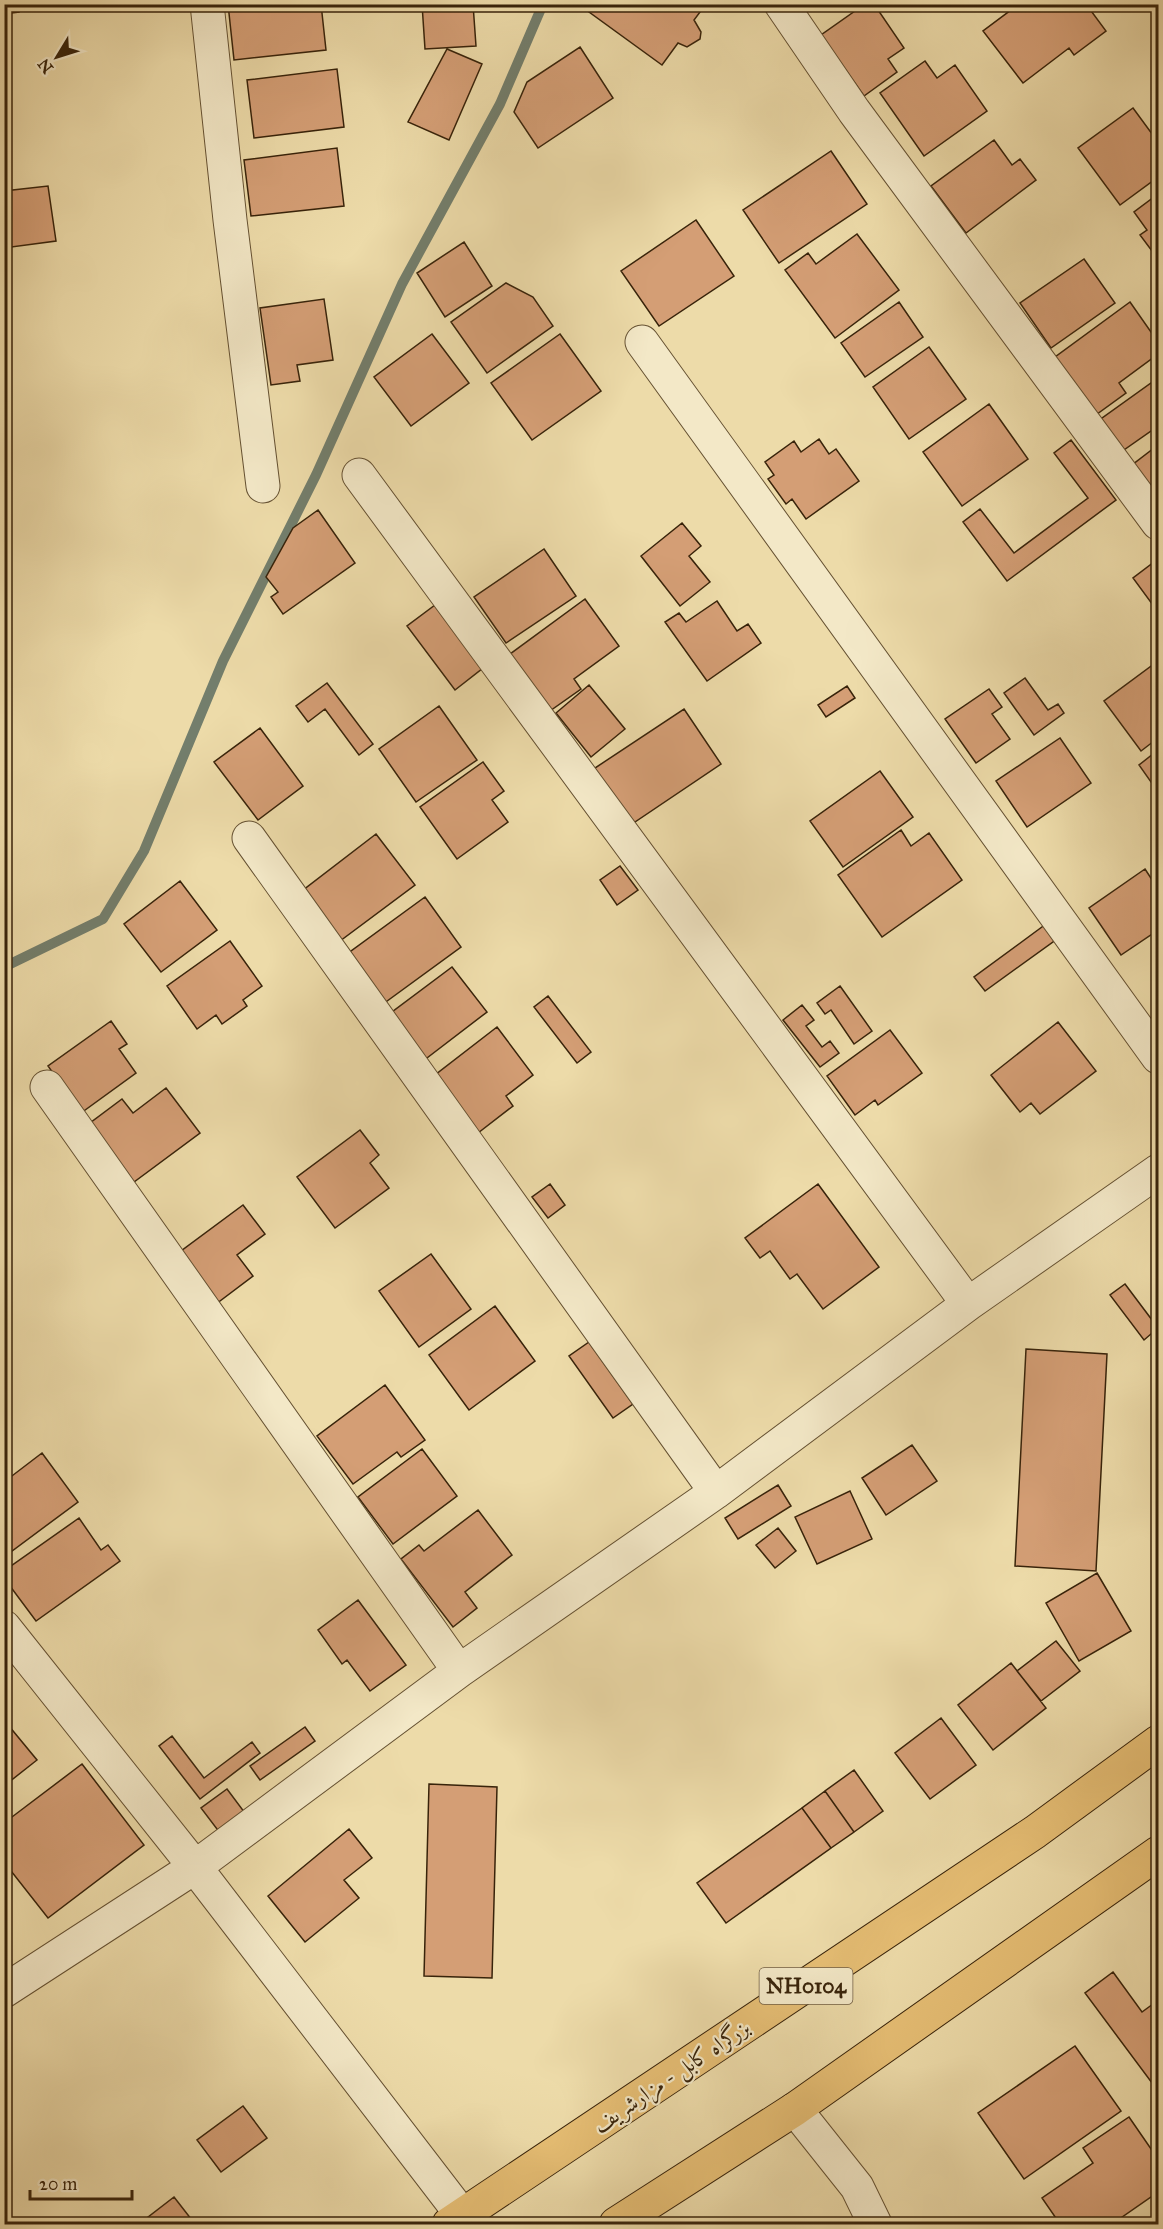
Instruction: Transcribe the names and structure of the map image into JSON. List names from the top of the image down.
{
  "streets": {
    "highway": ["NH0104", "بزرگراه کابل - مزارشریف"]
  },
  "scale_bar": "20 m",
  "north": "bottom left"
}
